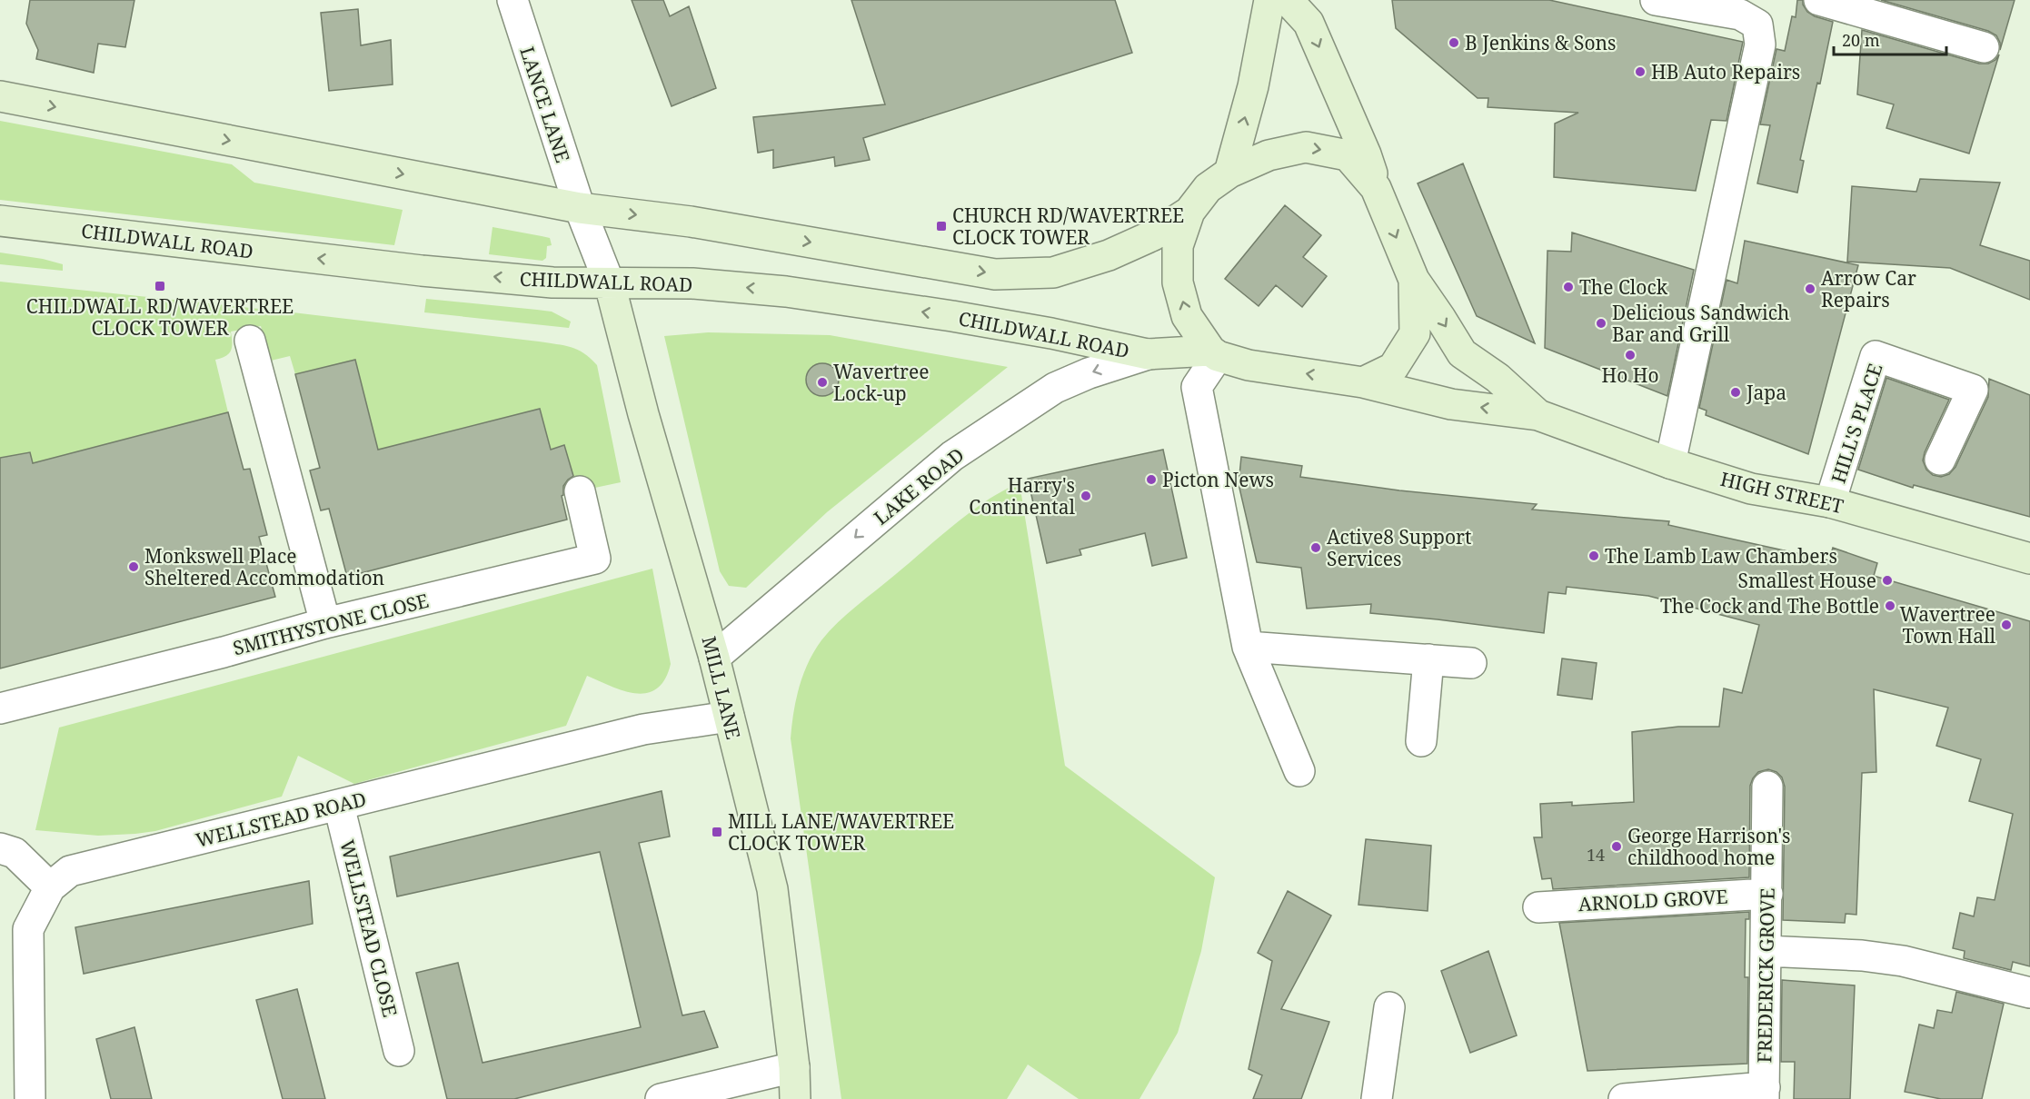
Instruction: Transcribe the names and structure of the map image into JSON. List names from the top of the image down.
{
  "streets": {
    "main road": ["CHILDWALL ROAD", "HIGH STREET", "MILL LANE"],
    "street": [
      "LANCE LANE",
      "HILL'S PLACE",
      "LAKE ROAD",
      "SMITHYSTONE CLOSE",
      "WELLSTEAD ROAD",
      "ARNOLD GROVE",
      "WELLSTEAD CLOSE",
      "FREDERICK GROVE"
    ]
  },
  "crossings": [
    ["LANCE LANE", "CHILDWALL ROAD"],
    ["LANCE LANE", "MILL LANE"],
    ["CHILDWALL ROAD", "LAKE ROAD"],
    ["CHILDWALL ROAD", "HIGH STREET"],
    ["CHILDWALL ROAD", "MILL LANE"],
    ["HILL'S PLACE", "HIGH STREET"],
    ["LAKE ROAD", "MILL LANE"],
    ["MILL LANE", "WELLSTEAD ROAD"],
    ["WELLSTEAD ROAD", "WELLSTEAD CLOSE"],
    ["ARNOLD GROVE", "FREDERICK GROVE"]
  ],
  "one_way": ["LAKE ROAD"],
  "places": {
    "other": [
      "B Jenkins & Sons",
      "HB Auto Repairs",
      "The Clock",
      "Arrow Car Repairs",
      "Delicious Sandwich Bar and Grill",
      "Ho Ho",
      "Wavertree Lock-up",
      "Japa",
      "Picton News",
      "Harry's Continental",
      "Active8 Support Services",
      "The Lamb Law Chambers",
      "Monkswell Place Sheltered Accommodation",
      "Smallest House",
      "The Cock and The Bottle",
      "Wavertree Town Hall",
      "George Harrison's childhood home"
    ],
    "transit": ["CHURCH RD/WAVERTREE CLOCK TOWER", "CHILDWALL RD/WAVERTREE CLOCK TOWER", "MILL LANE/WAVERTREE CLOCK TOWER"]
  },
  "house_numbers": ["14"],
  "scale_bar": "20 m"
}
